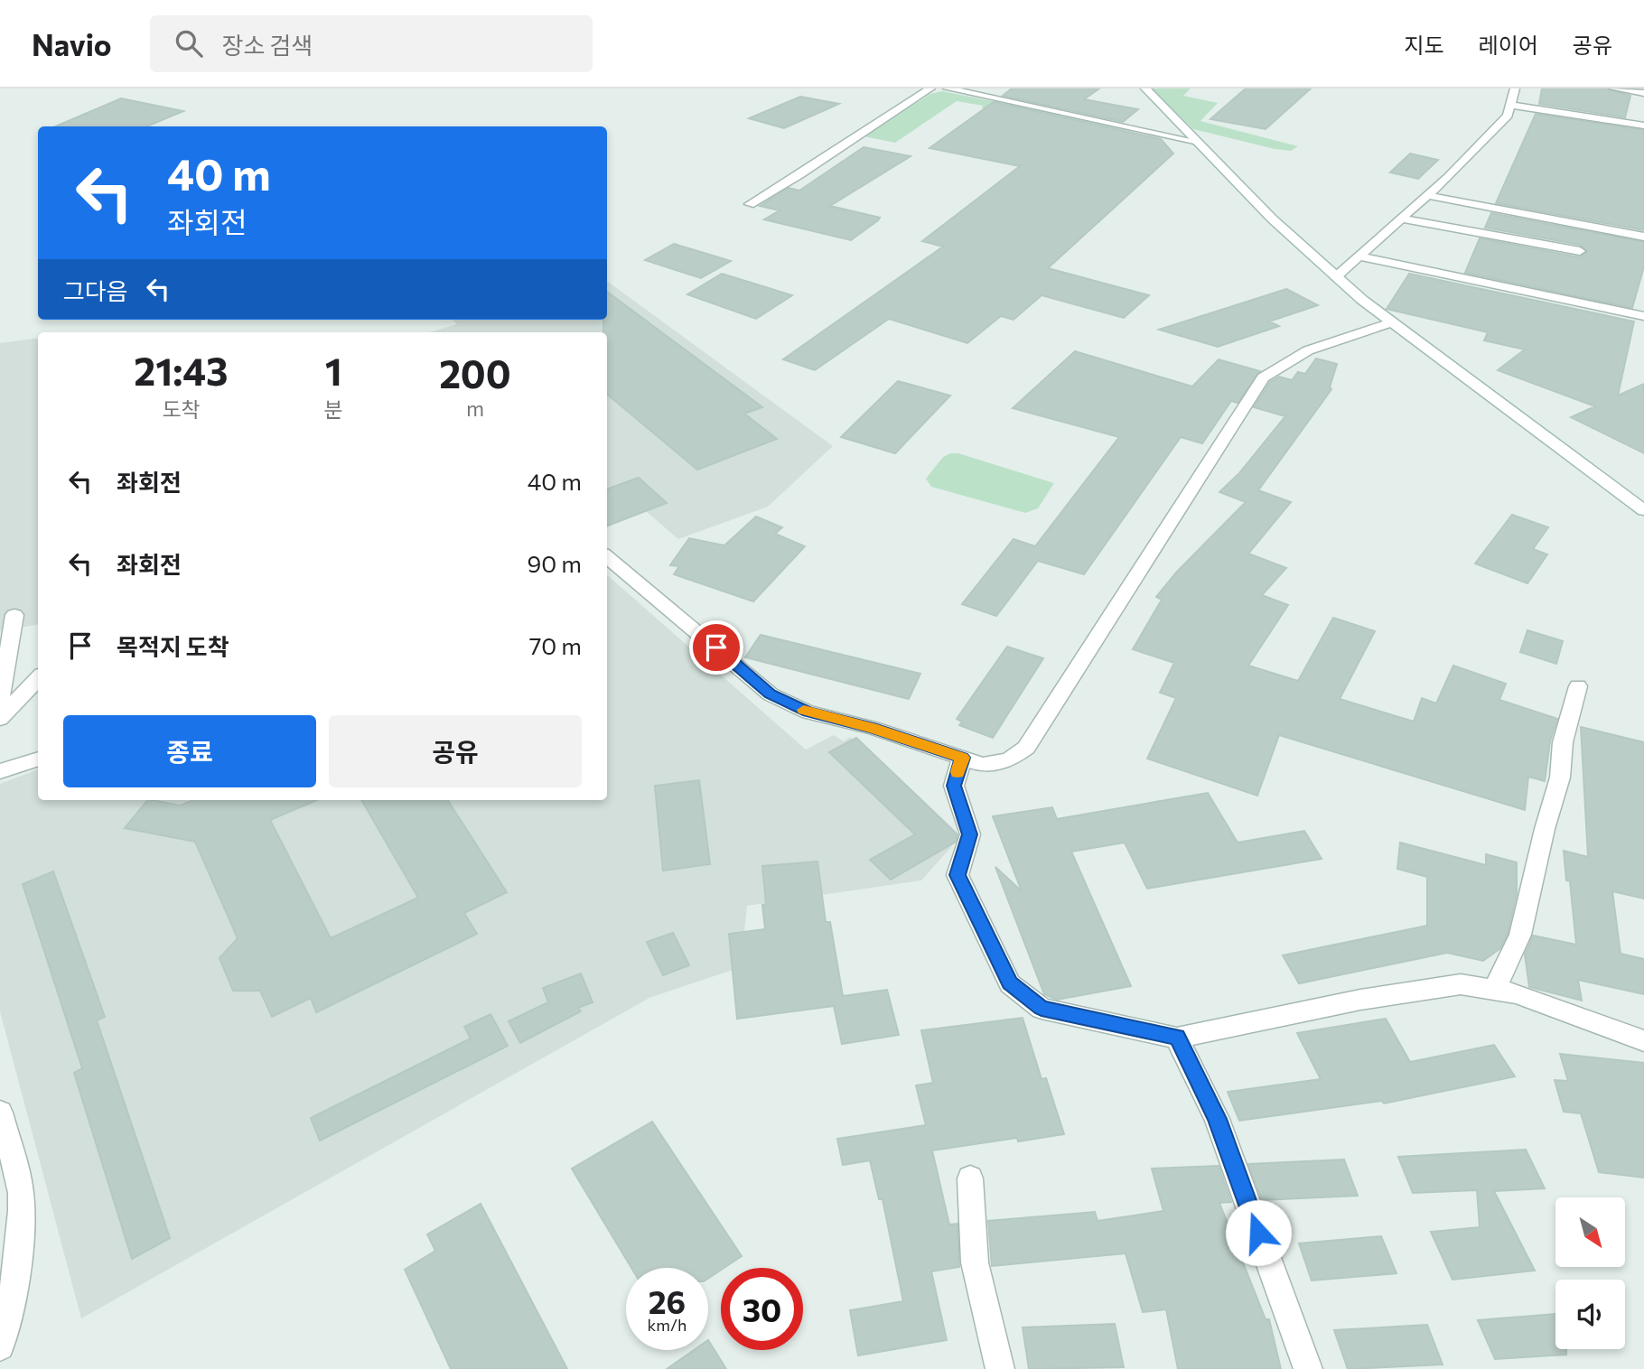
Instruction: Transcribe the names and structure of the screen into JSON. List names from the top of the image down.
{
  "north": "bottom right",
  "page": {
    "header": "Navio",
    "search": "장소 검색",
    "nav": ["지도", "레이어", "공유"],
    "turn": ["40 m", "좌회전"],
    "then": "그다음",
    "eta": [
      "21:43",
      "도착",
      "1",
      "분",
      "200",
      "m"
    ],
    "list": [
      {
        "name": "좌회전",
        "value": "40 m"
      },
      {
        "name": "좌회전",
        "value": "90 m"
      },
      {
        "name": "목적지 도착",
        "value": "70 m"
      }
    ],
    "buttons": ["종료", "공유"],
    "speed": "26 km/h",
    "limit": "30"
  }
}
